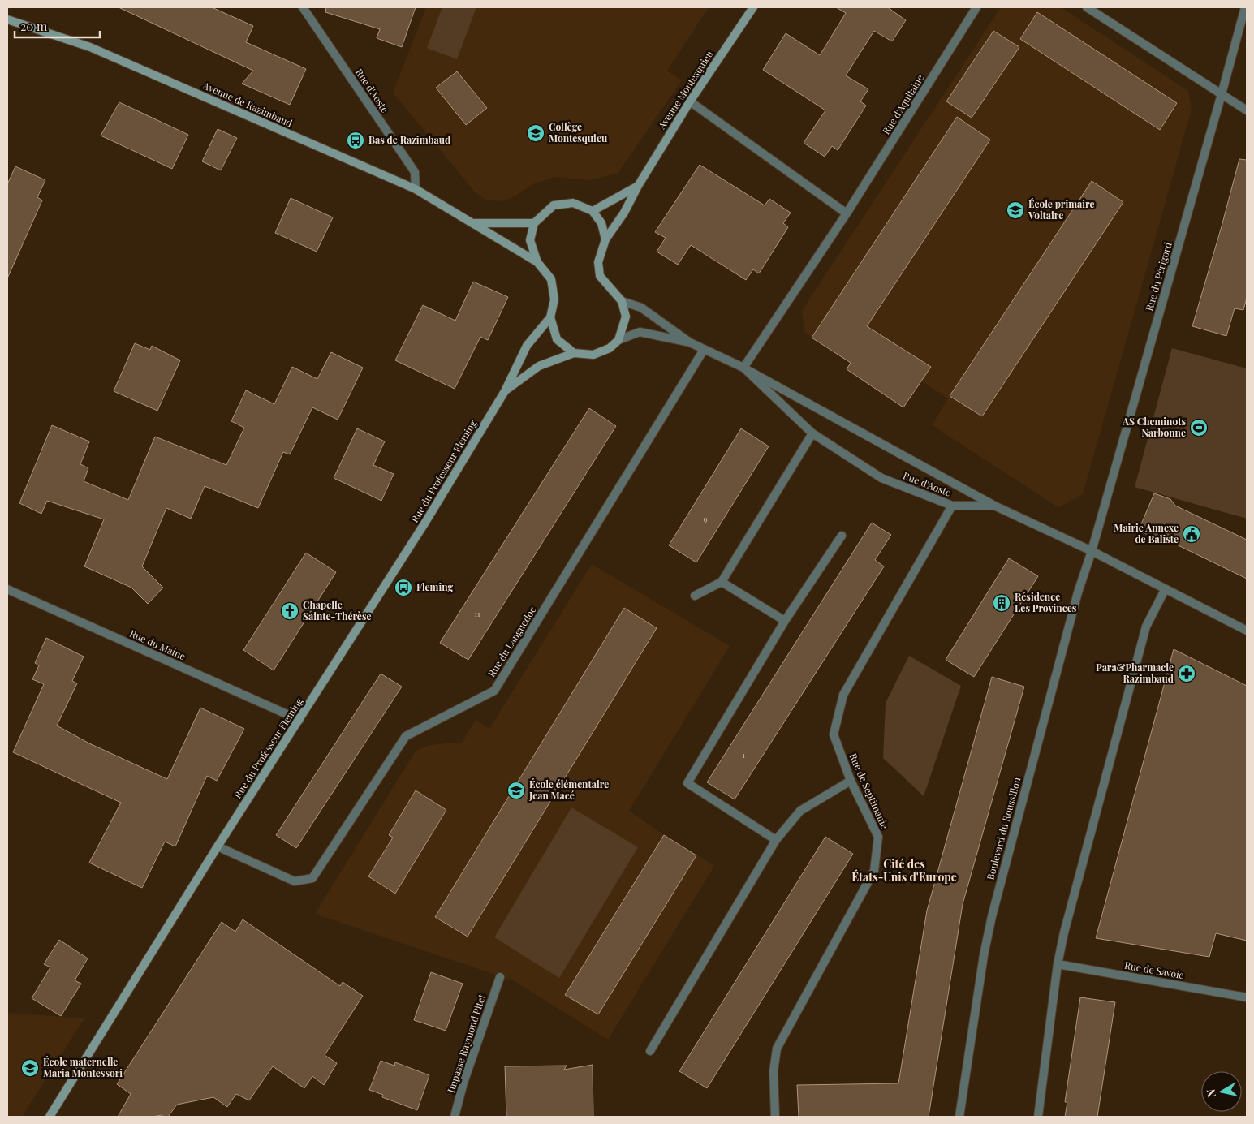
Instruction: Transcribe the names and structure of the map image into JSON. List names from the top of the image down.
{
  "streets": {
    "street": [
      "Avenue Montesquieu",
      "Rue d'Aoste",
      "Avenue de Razimbaud",
      "Rue d'Aquitaine",
      "Rue du Périgord",
      "Rue du Professeur Fleming",
      "Rue du Languedoc",
      "Rue du Maine",
      "Rue de Septimanie",
      "Boulevard du Roussillon",
      "Rue de Savoie",
      "Impasse Raymond Pitet"
    ]
  },
  "crossings": [
    ["Avenue Montesquieu", "Rue d'Aoste"],
    ["Rue d'Aoste", "Avenue de Razimbaud"],
    ["Rue d'Aoste", "Rue d'Aquitaine"],
    ["Rue d'Aoste", "Rue du Périgord"],
    ["Rue d'Aoste", "Rue du Languedoc"],
    ["Rue d'Aoste", "Rue de Septimanie"],
    ["Rue d'Aoste", "Boulevard du Roussillon"],
    ["Rue du Périgord", "Boulevard du Roussillon"],
    ["Rue du Professeur Fleming", "Rue du Languedoc"],
    ["Rue du Professeur Fleming", "Rue du Maine"]
  ],
  "districts": ["Cité des États-Unis d'Europe"],
  "places": {
    "school or university": [
      "Collège Montesquieu",
      "École primaire Voltaire",
      "École élémentaire Jean Macé",
      "École maternelle Maria Montessori"
    ],
    "bus stop": ["Bas de Razimbaud", "Fleming"],
    "sports": ["AS Cheminots Narbonne"],
    "public building": ["Mairie Annexe de Baliste"],
    "building": ["Résidence Les Provinces"],
    "church": ["Chapelle Sainte-Thérèse"],
    "pharmacy": ["Para&Pharmacie Razimbaud"]
  },
  "house_numbers": ["9", "11", "1"],
  "scale_bar": "20 m",
  "north": "left"
}
